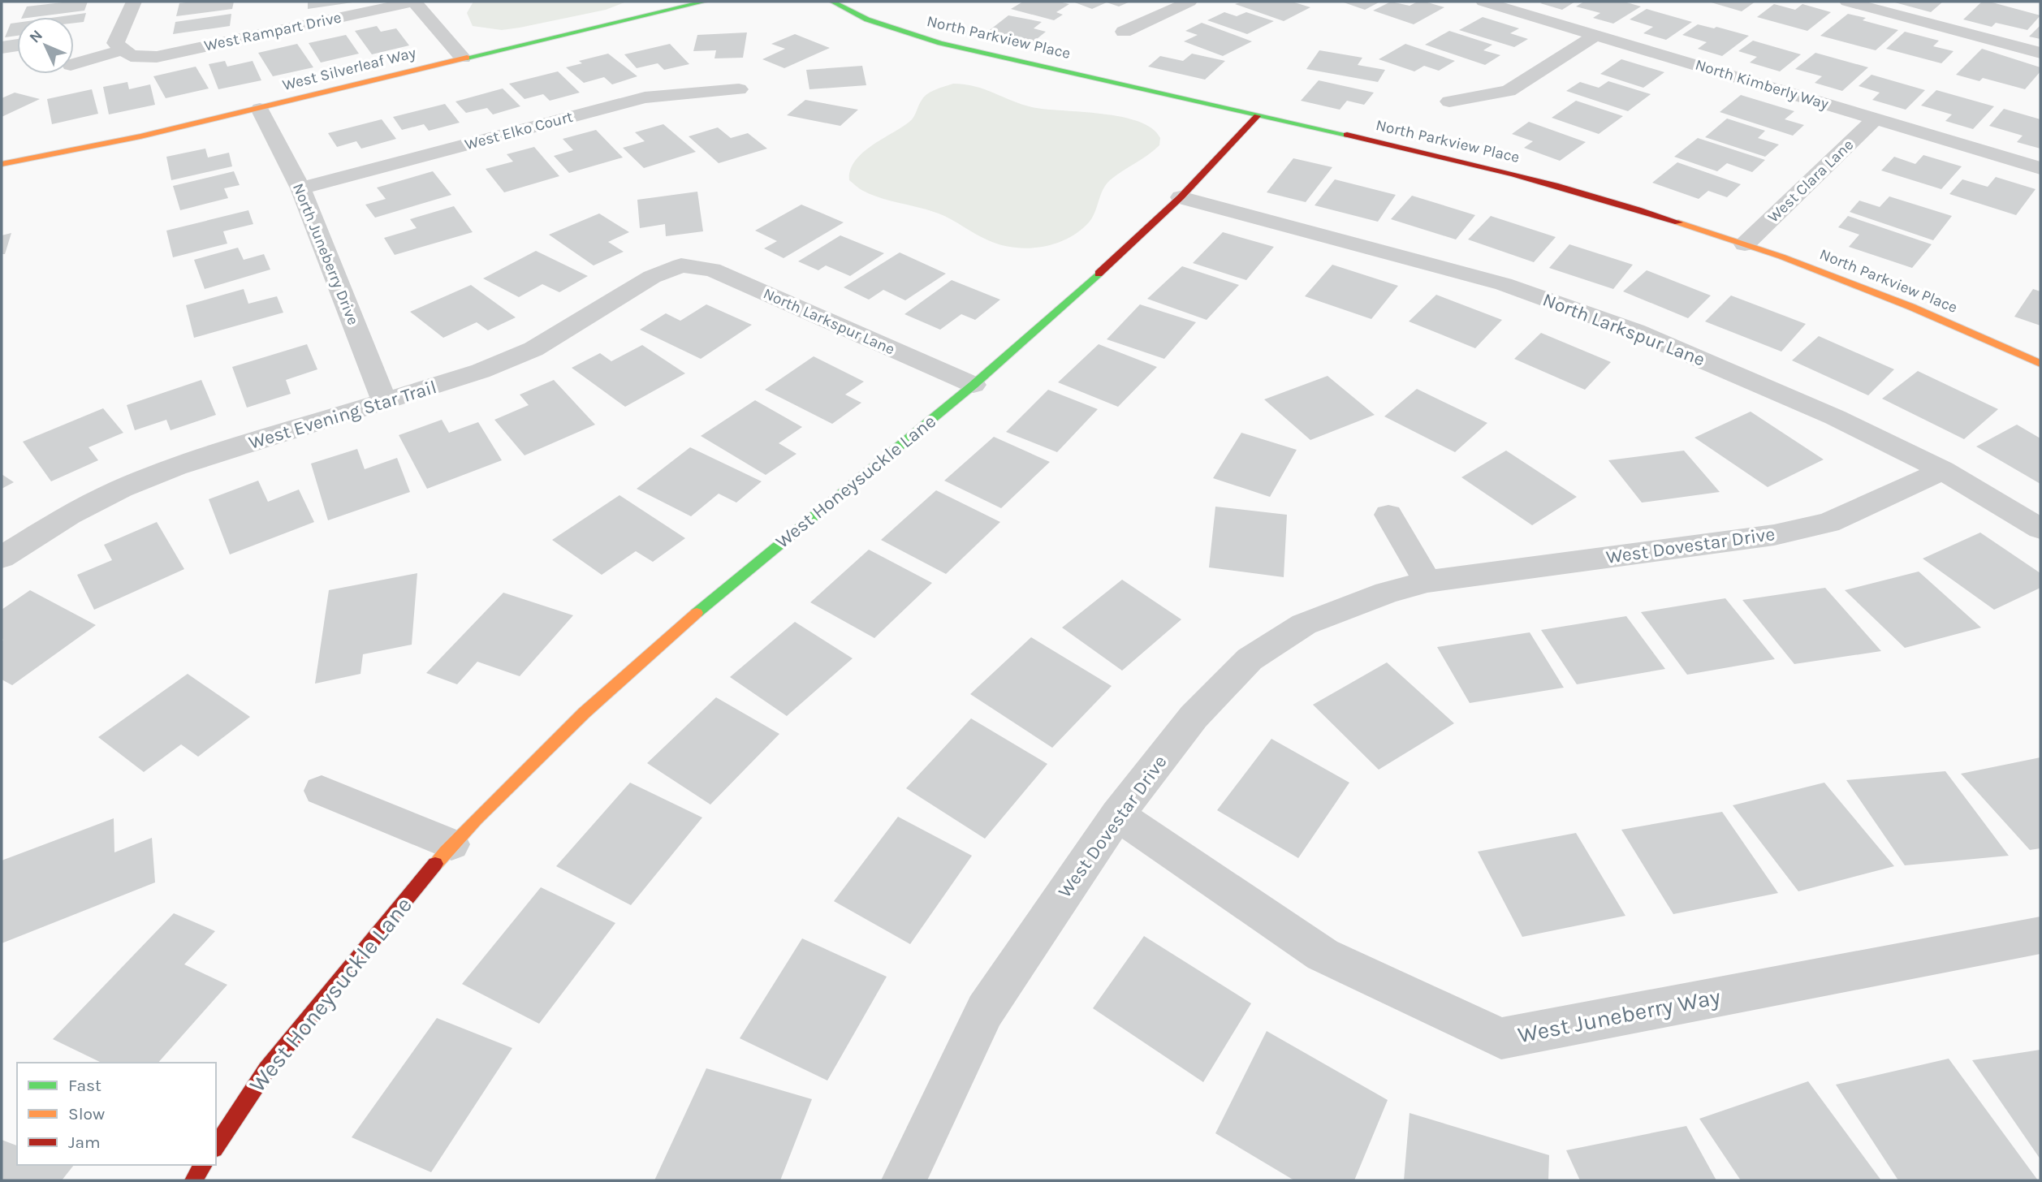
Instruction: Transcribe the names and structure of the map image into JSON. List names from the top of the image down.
{
  "streets": {
    "street": [
      "West Rampart Drive",
      "North Parkview Place",
      "West Silverleaf Way",
      "North Kimberly Way",
      "West Elko Court",
      "West Clara Lane",
      "North Juneberry Drive",
      "North Larkspur Lane",
      "West Evening Star Trail",
      "West Honeysuckle Lane",
      "West Dovestar Drive",
      "West Juneberry Way"
    ]
  },
  "crossings": [
    ["North Parkview Place", "West Clara Lane"],
    ["North Parkview Place", "West Honeysuckle Lane"],
    ["West Silverleaf Way", "North Juneberry Drive"],
    ["North Kimberly Way", "West Clara Lane"],
    ["West Elko Court", "North Juneberry Drive"],
    ["North Juneberry Drive", "West Evening Star Trail"],
    ["North Larkspur Lane", "West Evening Star Trail"],
    ["North Larkspur Lane", "West Honeysuckle Lane"],
    ["North Larkspur Lane", "West Dovestar Drive"],
    ["West Dovestar Drive", "West Juneberry Way"]
  ],
  "legend": ["Fast", "Slow", "Jam"],
  "north": "top left"
}
